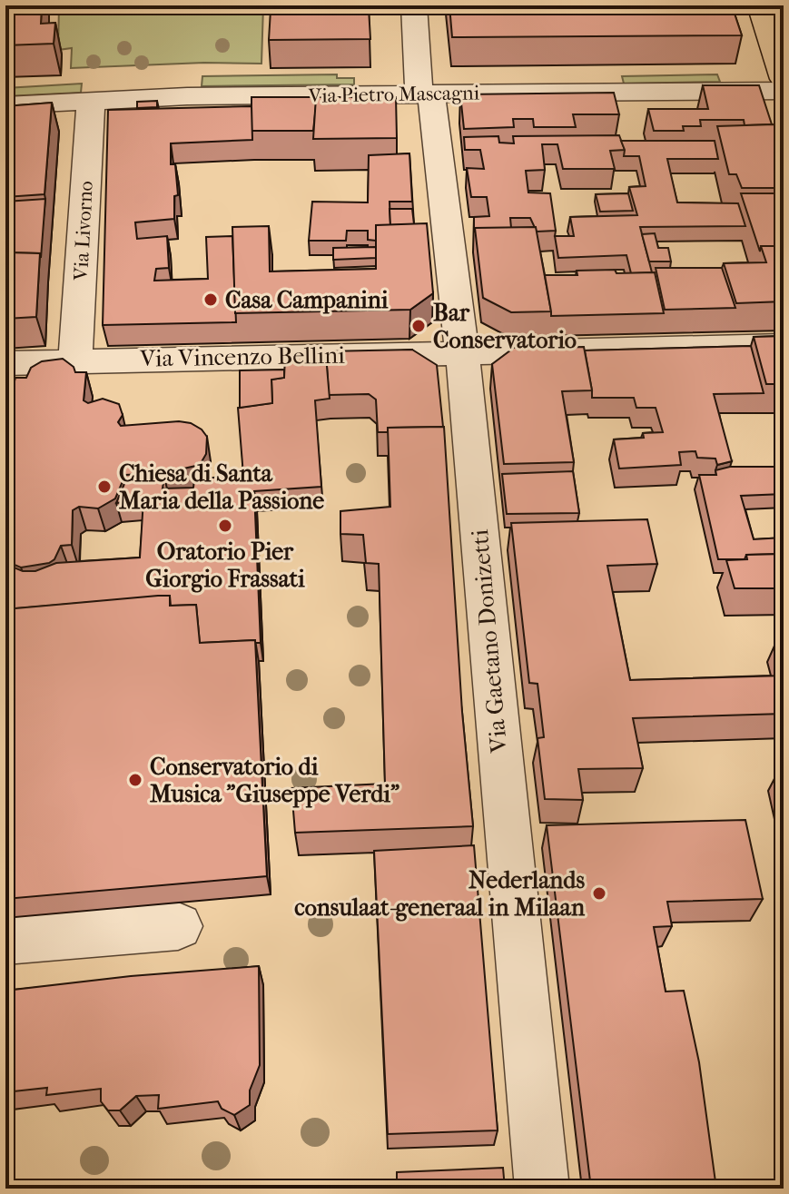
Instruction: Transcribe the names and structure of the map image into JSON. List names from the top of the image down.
{
  "streets": {
    "street": [
      "Via Pietro Mascagni",
      "Via Livorno",
      "Via Vincenzo Bellini",
      "Via Gaetano Donizetti"
    ]
  },
  "crossings": [
    ["Via Pietro Mascagni", "Via Livorno"],
    ["Via Pietro Mascagni", "Via Gaetano Donizetti"],
    ["Via Livorno", "Via Vincenzo Bellini"],
    ["Via Vincenzo Bellini", "Via Gaetano Donizetti"]
  ],
  "places": [
    "Casa Campanini",
    "Bar Conservatorio",
    "Chiesa di Santa Maria della Passione",
    "Oratorio Pier Giorgio Frassati",
    "Conservatorio di Musica \"Giuseppe Verdi\"",
    "Nederlands consulaat-generaal in Milaan"
  ]
}
